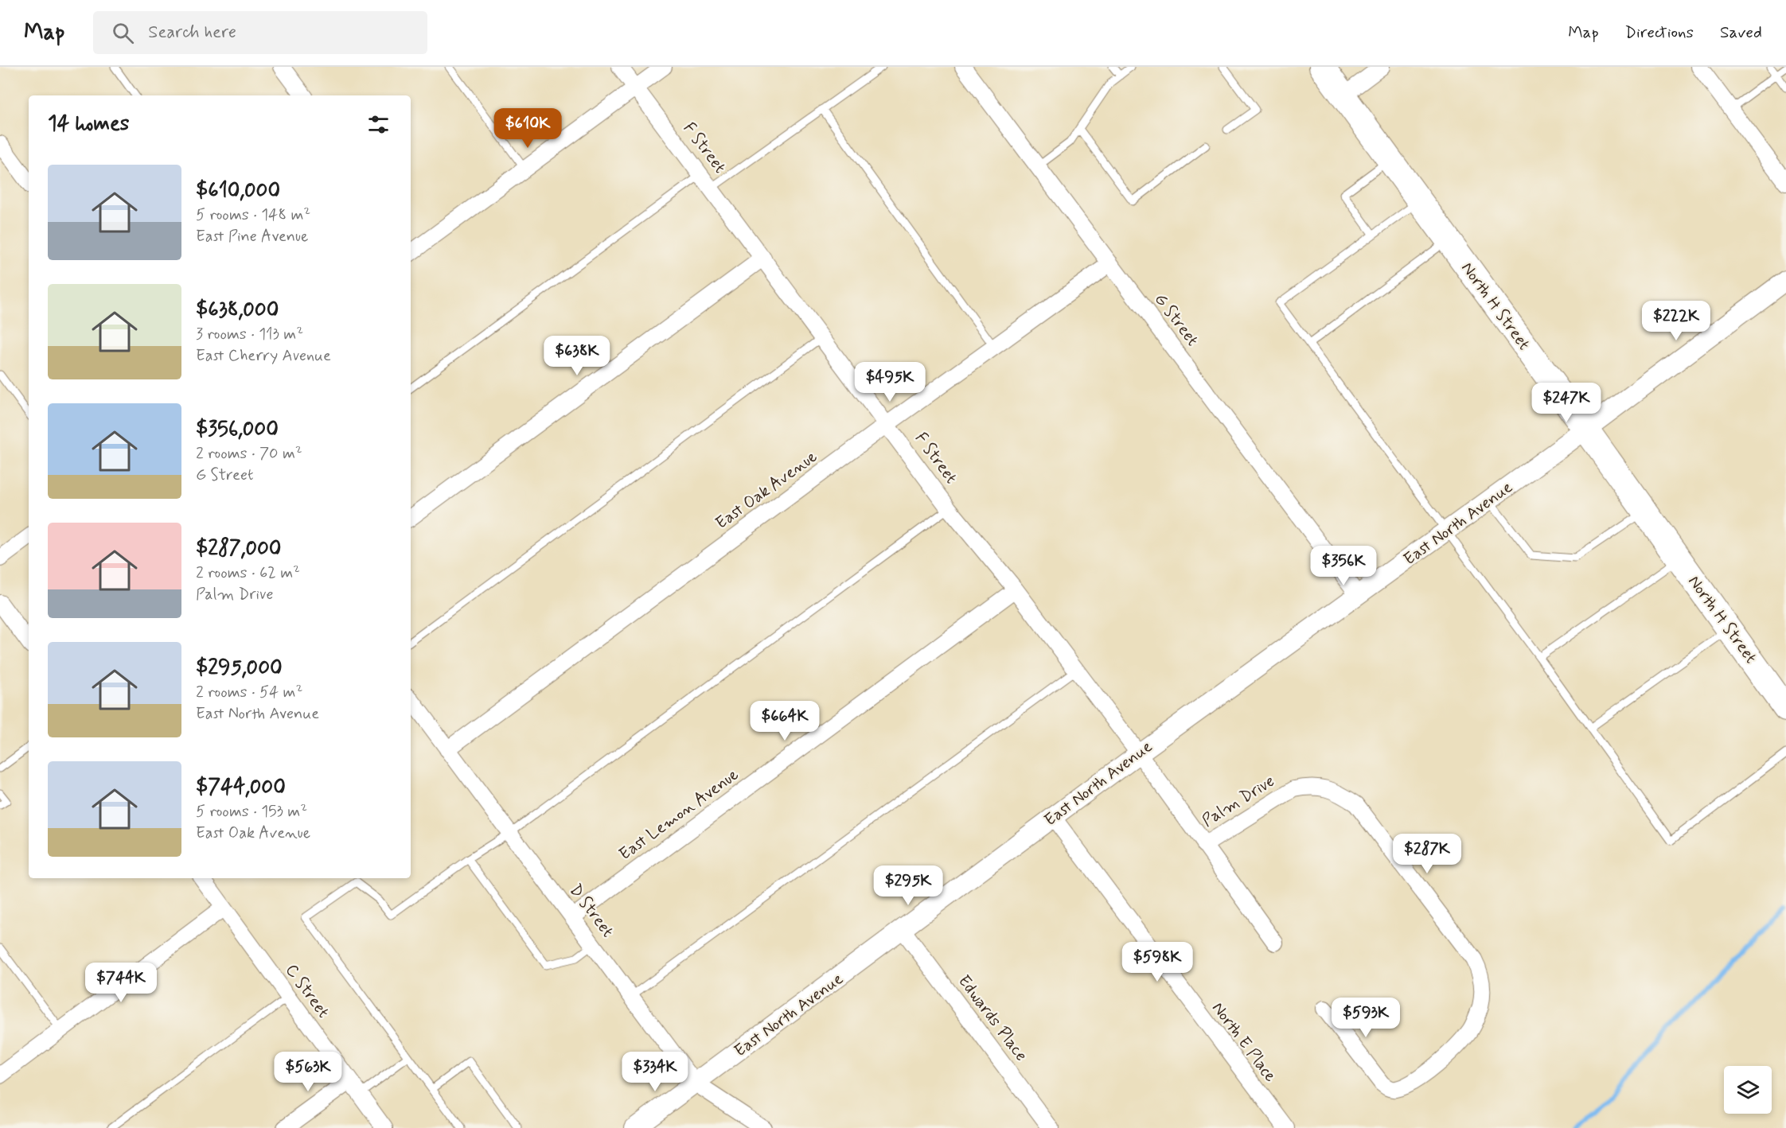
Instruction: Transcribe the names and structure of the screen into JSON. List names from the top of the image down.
{
  "streets": {
    "highway": ["North H Street"],
    "street": [
      "F Street",
      "G Street",
      "East Oak Avenue",
      "East North Avenue",
      "Palm Drive",
      "East Lemon Avenue",
      "D Street",
      "C Street",
      "Edwards Place",
      "North E Place"
    ]
  },
  "crossings": [
    ["F Street", "East Oak Avenue"],
    ["F Street", "East North Avenue"],
    ["F Street", "Palm Drive"],
    ["F Street", "East Lemon Avenue"],
    ["North H Street", "East North Avenue"],
    ["G Street", "East Oak Avenue"],
    ["G Street", "East North Avenue"],
    ["East Oak Avenue", "D Street"],
    ["East North Avenue", "Palm Drive"],
    ["East North Avenue", "D Street"],
    ["East North Avenue", "Edwards Place"],
    ["East North Avenue", "North E Place"],
    ["East Lemon Avenue", "D Street"]
  ],
  "page": {
    "header": "Map",
    "search": "Search here",
    "nav": ["Map", "Directions", "Saved"],
    "heading": "14 homes",
    "price": [
      "$610K",
      "$222K",
      "$638K",
      "$495K",
      "$247K",
      "$356K",
      "$664K",
      "$287K",
      "$295K",
      "$598K",
      "$744K",
      "$593K",
      "$563K",
      "$334K"
    ],
    "list": [
      {
        "name": "$610,000",
        "note": "5 rooms · 148 m² · East Pine Avenue"
      },
      {
        "name": "$638,000",
        "note": "3 rooms · 113 m² · East Cherry Avenue"
      },
      {
        "name": "$356,000",
        "note": "2 rooms · 70 m² · G Street"
      },
      {
        "name": "$287,000",
        "note": "2 rooms · 62 m² · Palm Drive"
      },
      {
        "name": "$295,000",
        "note": "2 rooms · 54 m² · East North Avenue"
      },
      {
        "name": "$744,000",
        "note": "5 rooms · 153 m² · East Oak Avenue"
      }
    ]
  }
}
